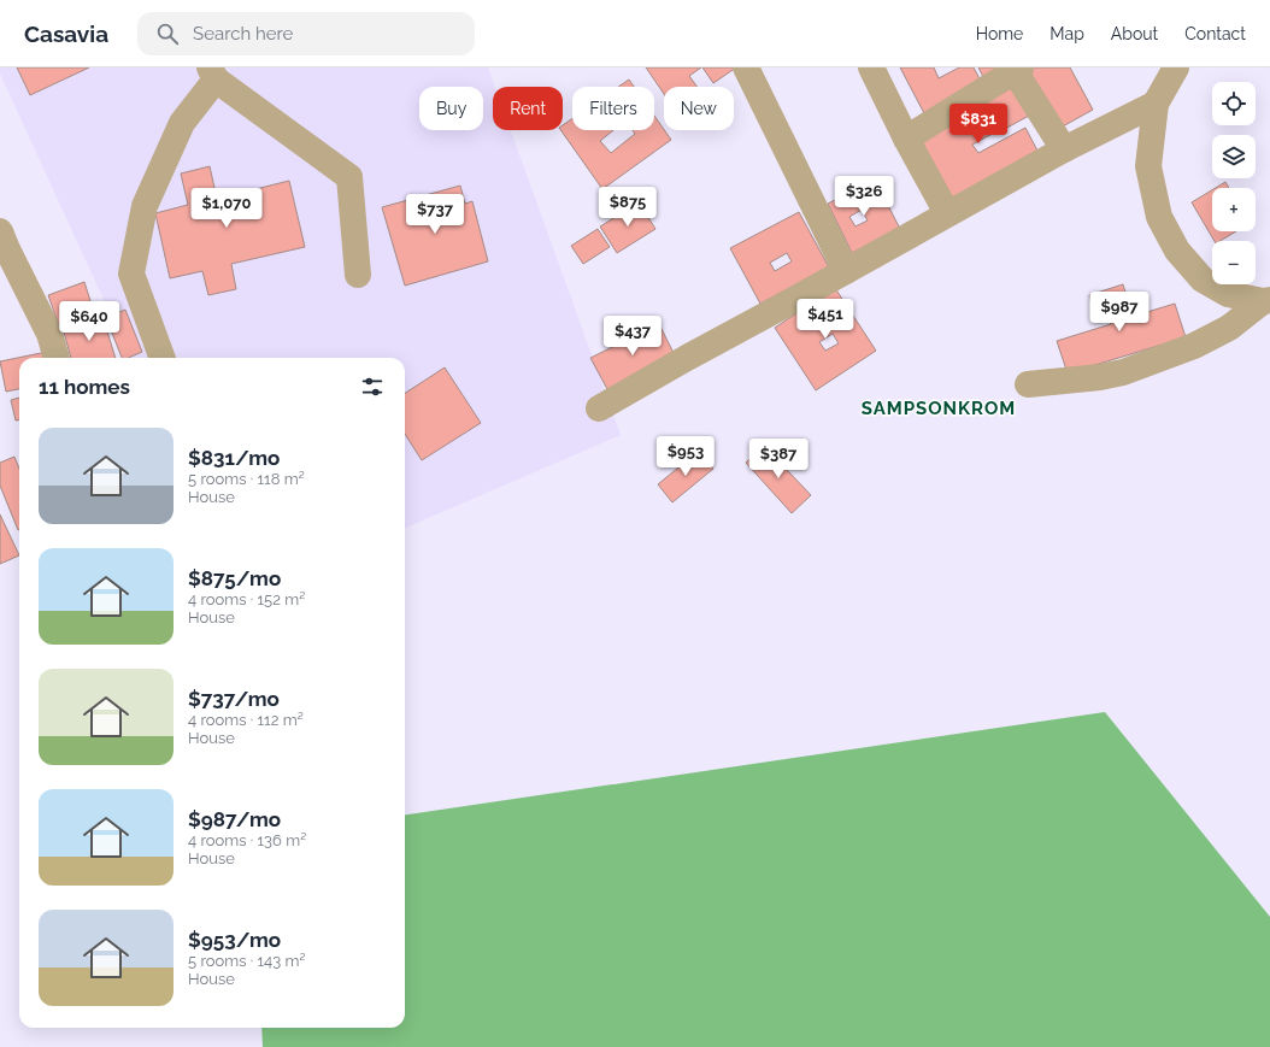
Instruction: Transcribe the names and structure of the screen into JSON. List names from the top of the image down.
{
  "districts": ["SAMPSONKROM"],
  "page": {
    "header": "Casavia",
    "search": "Search here",
    "nav": [
      "Home",
      "Map",
      "About",
      "Contact"
    ],
    "map_buttons": ["+", "−"],
    "chip": [
      "Buy",
      "Rent",
      "Filters",
      "New"
    ],
    "price": [
      "$831",
      "$326",
      "$875",
      "$1,070",
      "$737",
      "$987",
      "$451",
      "$640",
      "$437",
      "$953",
      "$387"
    ],
    "heading": "11 homes",
    "list": [
      {
        "name": "$831/mo",
        "note": "5 rooms · 118 m² · House"
      },
      {
        "name": "$875/mo",
        "note": "4 rooms · 152 m² · House"
      },
      {
        "name": "$737/mo",
        "note": "4 rooms · 112 m² · House"
      },
      {
        "name": "$987/mo",
        "note": "4 rooms · 136 m² · House"
      },
      {
        "name": "$953/mo",
        "note": "5 rooms · 143 m² · House"
      }
    ]
  }
}
